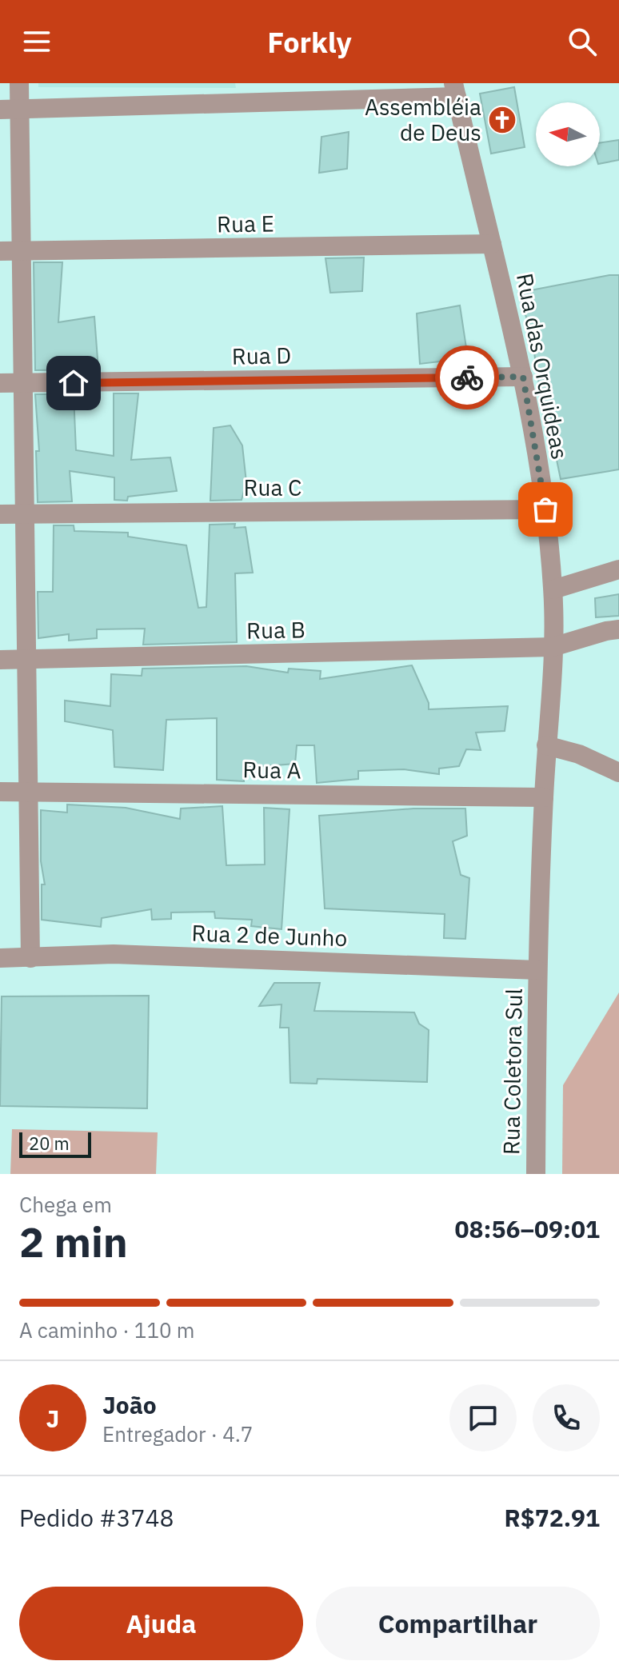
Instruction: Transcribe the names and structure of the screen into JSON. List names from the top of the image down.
{
  "streets": {
    "street": [
      "Rua E",
      "Rua D",
      "Rua das Orquideas",
      "Rua C",
      "Rua B",
      "Rua A",
      "Rua 2 de Junho",
      "Rua Coletora Sul"
    ]
  },
  "crossings": [
    ["Rua E", "Rua das Orquideas"],
    ["Rua D", "Rua das Orquideas"],
    ["Rua das Orquideas", "Rua C"],
    ["Rua das Orquideas", "Rua B"],
    ["Rua das Orquideas", "Rua A"],
    ["Rua das Orquideas", "Rua 2 de Junho"],
    ["Rua das Orquideas", "Rua Coletora Sul"],
    ["Rua 2 de Junho", "Rua Coletora Sul"]
  ],
  "places": {
    "church": ["Assembléia de Deus"]
  },
  "scale_bar": "20 m",
  "north": "left",
  "page": {
    "header": "Forkly",
    "scale": "20 m",
    "heading": ["2 min", "Chega em", "08:56–09:01"],
    "panel": [
      "João",
      "Entregador · 4.7",
      "Pedido #3748",
      "R$72.91"
    ],
    "bar": "A caminho · 110 m",
    "round": "J",
    "buttons": ["Ajuda", "Compartilhar"]
  }
}
